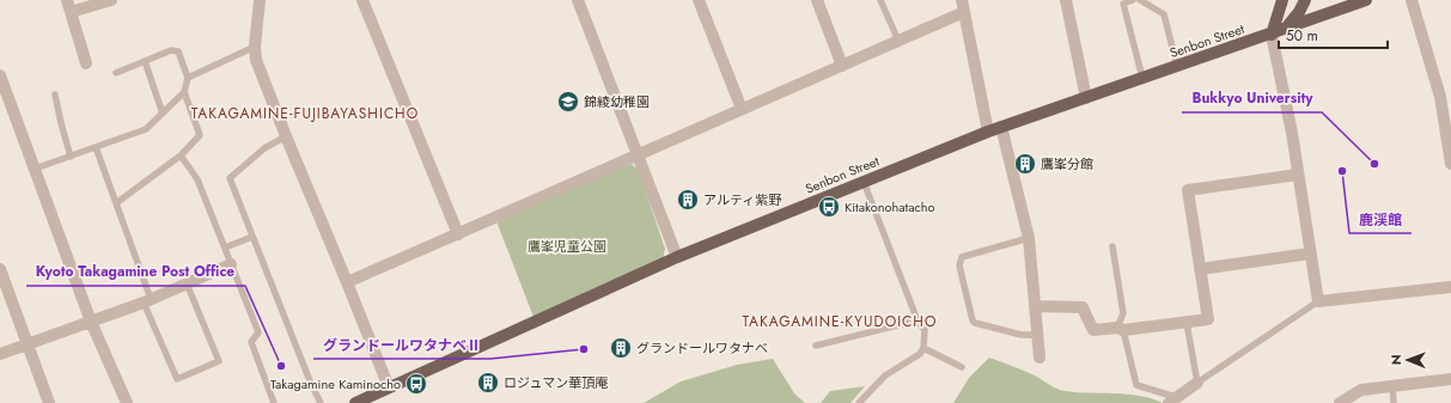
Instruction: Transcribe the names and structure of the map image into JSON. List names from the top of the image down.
{
  "streets": {
    "main road": ["Senbon Street"]
  },
  "districts": ["TAKAGAMINE-FUJIBAYASHICHO", "TAKAGAMINE-KYUDOICHO"],
  "parks": ["鷹峯児童公園"],
  "places": {
    "school or university": ["錦綾幼稚園"],
    "building": [
      "鷹峯分館",
      "アルティ紫野",
      "グランドールワタナベ",
      "ロジュマン華頂庵"
    ],
    "other": [
      "Bukkyo University",
      "鹿渓館",
      "グランドールワタナベⅡ",
      "Kyoto Takagamine Post Office"
    ],
    "bus stop": ["Kitakonohatacho", "Takagamine Kaminocho"]
  },
  "scale_bar": "50 m",
  "north": "left"
}
